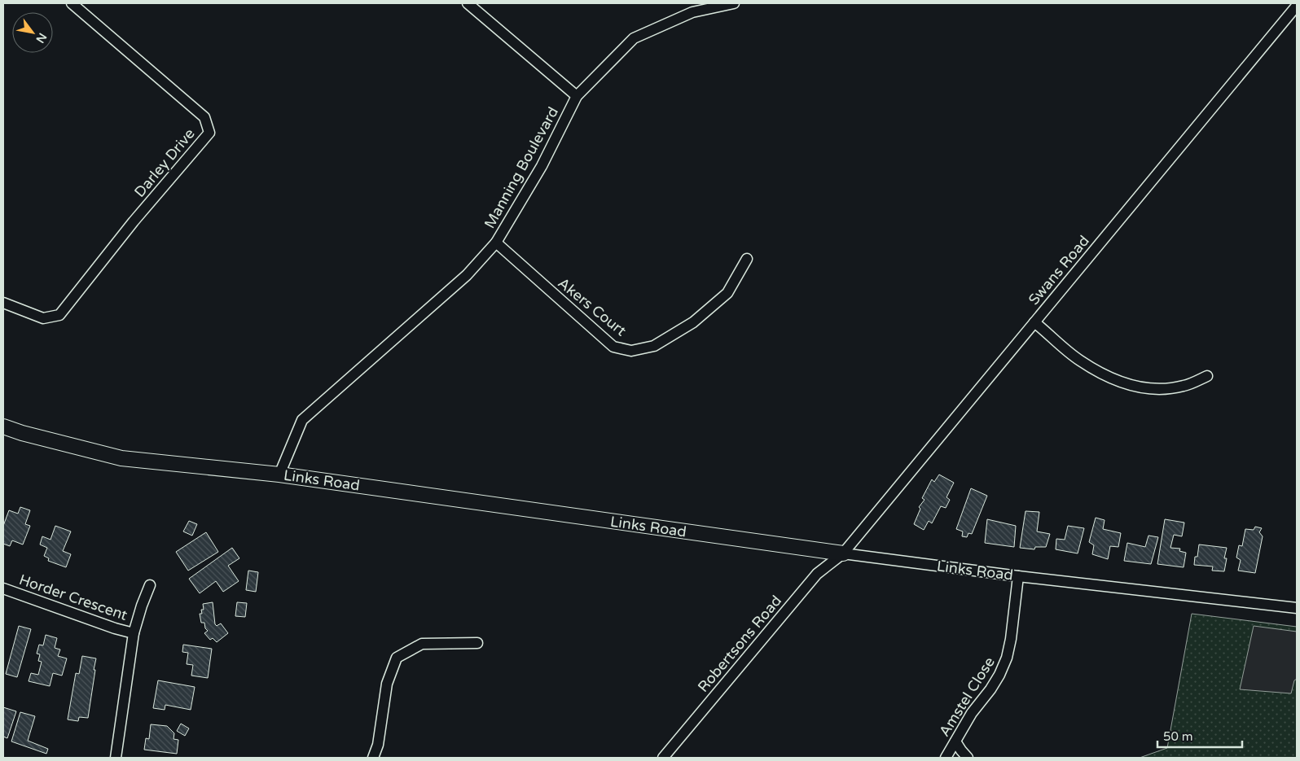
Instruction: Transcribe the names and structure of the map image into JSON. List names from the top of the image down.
{
  "streets": {
    "street": [
      "Darley Drive",
      "Manning Boulevard",
      "Swans Road",
      "Akers Court",
      "Links Road",
      "Horder Crescent",
      "Robertsons Road",
      "Amstel Close"
    ]
  },
  "crossings": [
    ["Manning Boulevard", "Akers Court"],
    ["Manning Boulevard", "Links Road"],
    ["Swans Road", "Links Road"],
    ["Swans Road", "Robertsons Road"],
    ["Links Road", "Robertsons Road"],
    ["Links Road", "Amstel Close"]
  ],
  "scale_bar": "50 m",
  "north": "bottom right"
}
